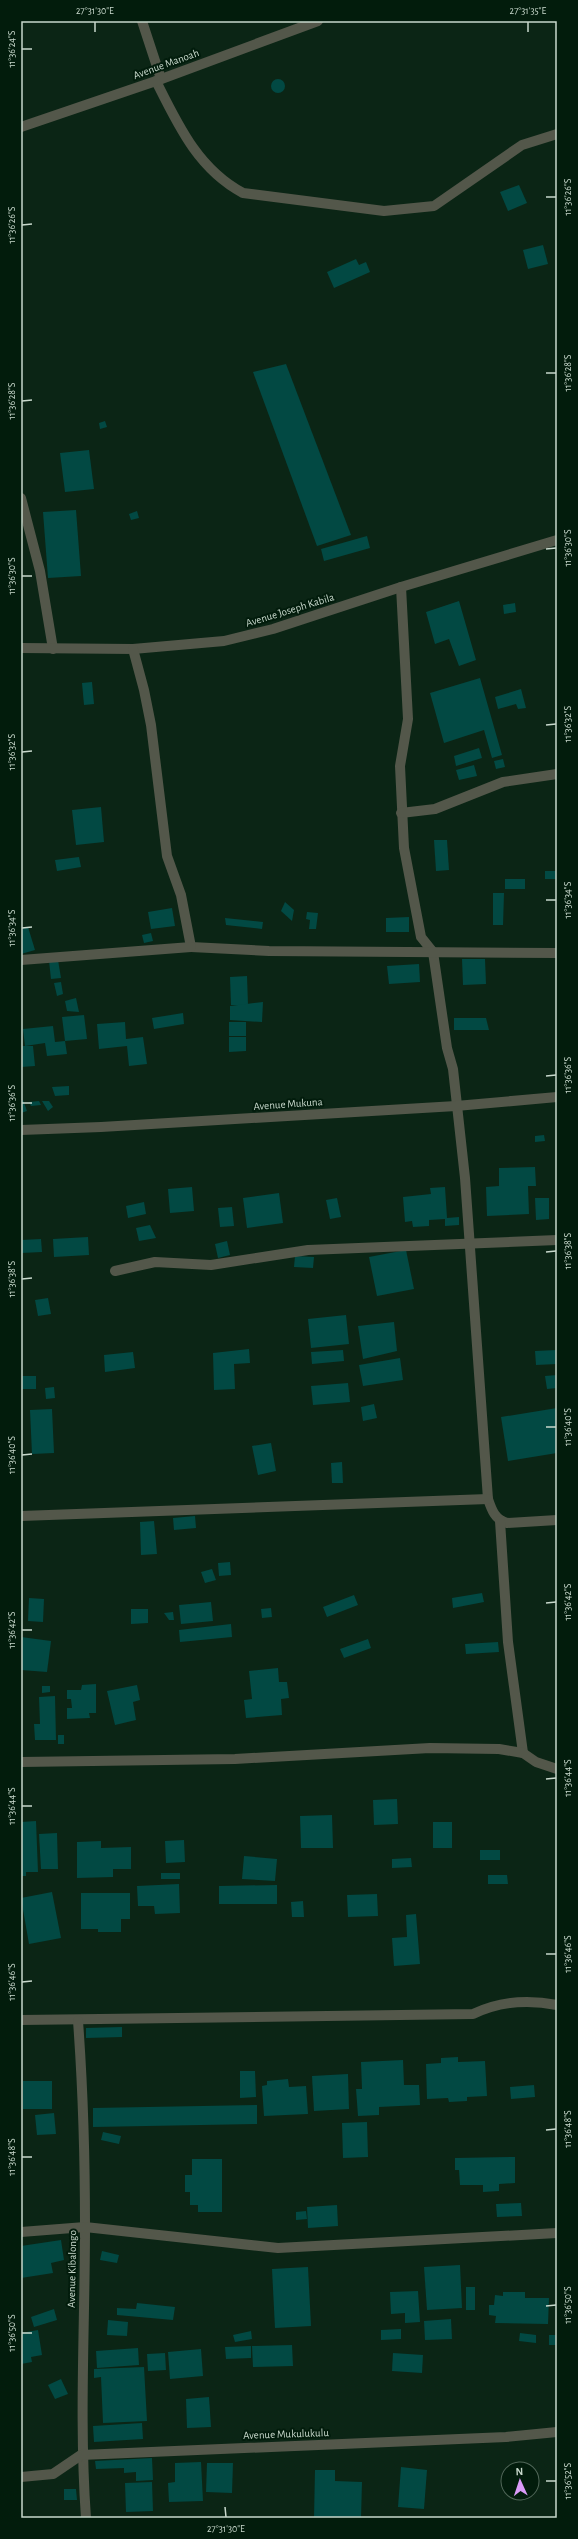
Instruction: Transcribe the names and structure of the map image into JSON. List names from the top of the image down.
{
  "streets": {
    "street": [
      "Avenue Manoah",
      "Avenue Joseph Kabila",
      "Avenue Mukuna",
      "Avenue Kibalongo",
      "Avenue Mukulukulu"
    ]
  },
  "crossings": [
    ["Avenue Kibalongo", "Avenue Mukulukulu"]
  ],
  "north": "top",
  "coordinates": [
    "27°31'30\"E",
    "27°31'35\"E",
    "11°36'24\"S",
    "11°36'26\"S",
    "11°36'28\"S",
    "11°36'30\"S",
    "11°36'32\"S",
    "11°36'34\"S",
    "11°36'36\"S",
    "11°36'38\"S",
    "11°36'40\"S",
    "11°36'42\"S",
    "11°36'44\"S",
    "11°36'46\"S",
    "11°36'48\"S",
    "11°36'50\"S",
    "11°36'52\"S"
  ]
}
